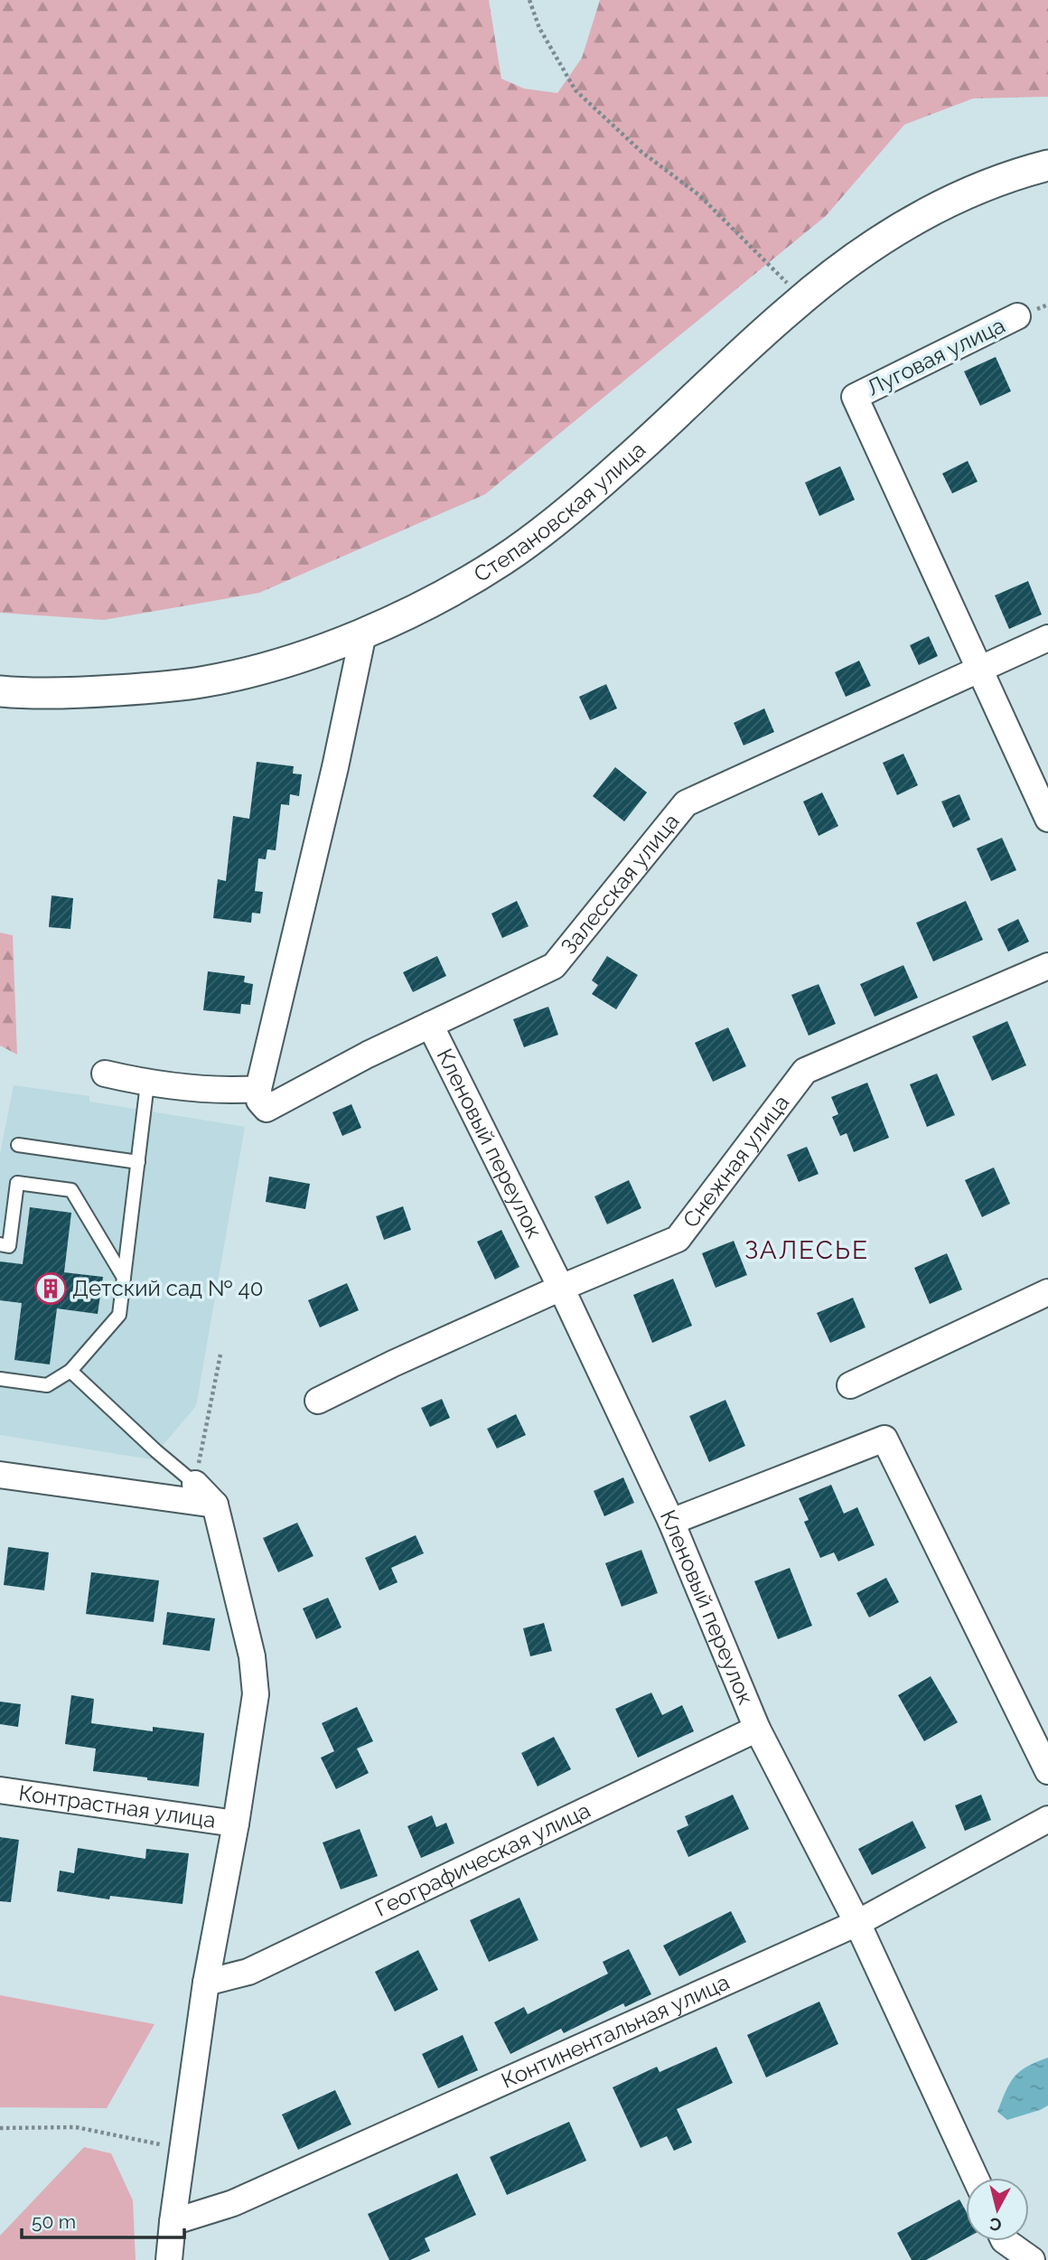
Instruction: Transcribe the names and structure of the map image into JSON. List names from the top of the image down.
{
  "streets": {
    "street": [
      "Луговая улица",
      "Степановская улица",
      "Залесская улица",
      "Кленовый переулок",
      "Снежная улица",
      "Контрастная улица",
      "Географическая улица",
      "Континентальная улица"
    ]
  },
  "crossings": [
    ["Луговая улица", "Залесская улица"],
    ["Залесская улица", "Кленовый переулок"],
    ["Кленовый переулок", "Снежная улица"],
    ["Кленовый переулок", "Географическая улица"],
    ["Кленовый переулок", "Континентальная улица"]
  ],
  "districts": ["ЗАЛЕСЬЕ"],
  "places": {
    "building": ["Детский сад № 40"]
  },
  "scale_bar": "50 m",
  "north": "bottom"
}
